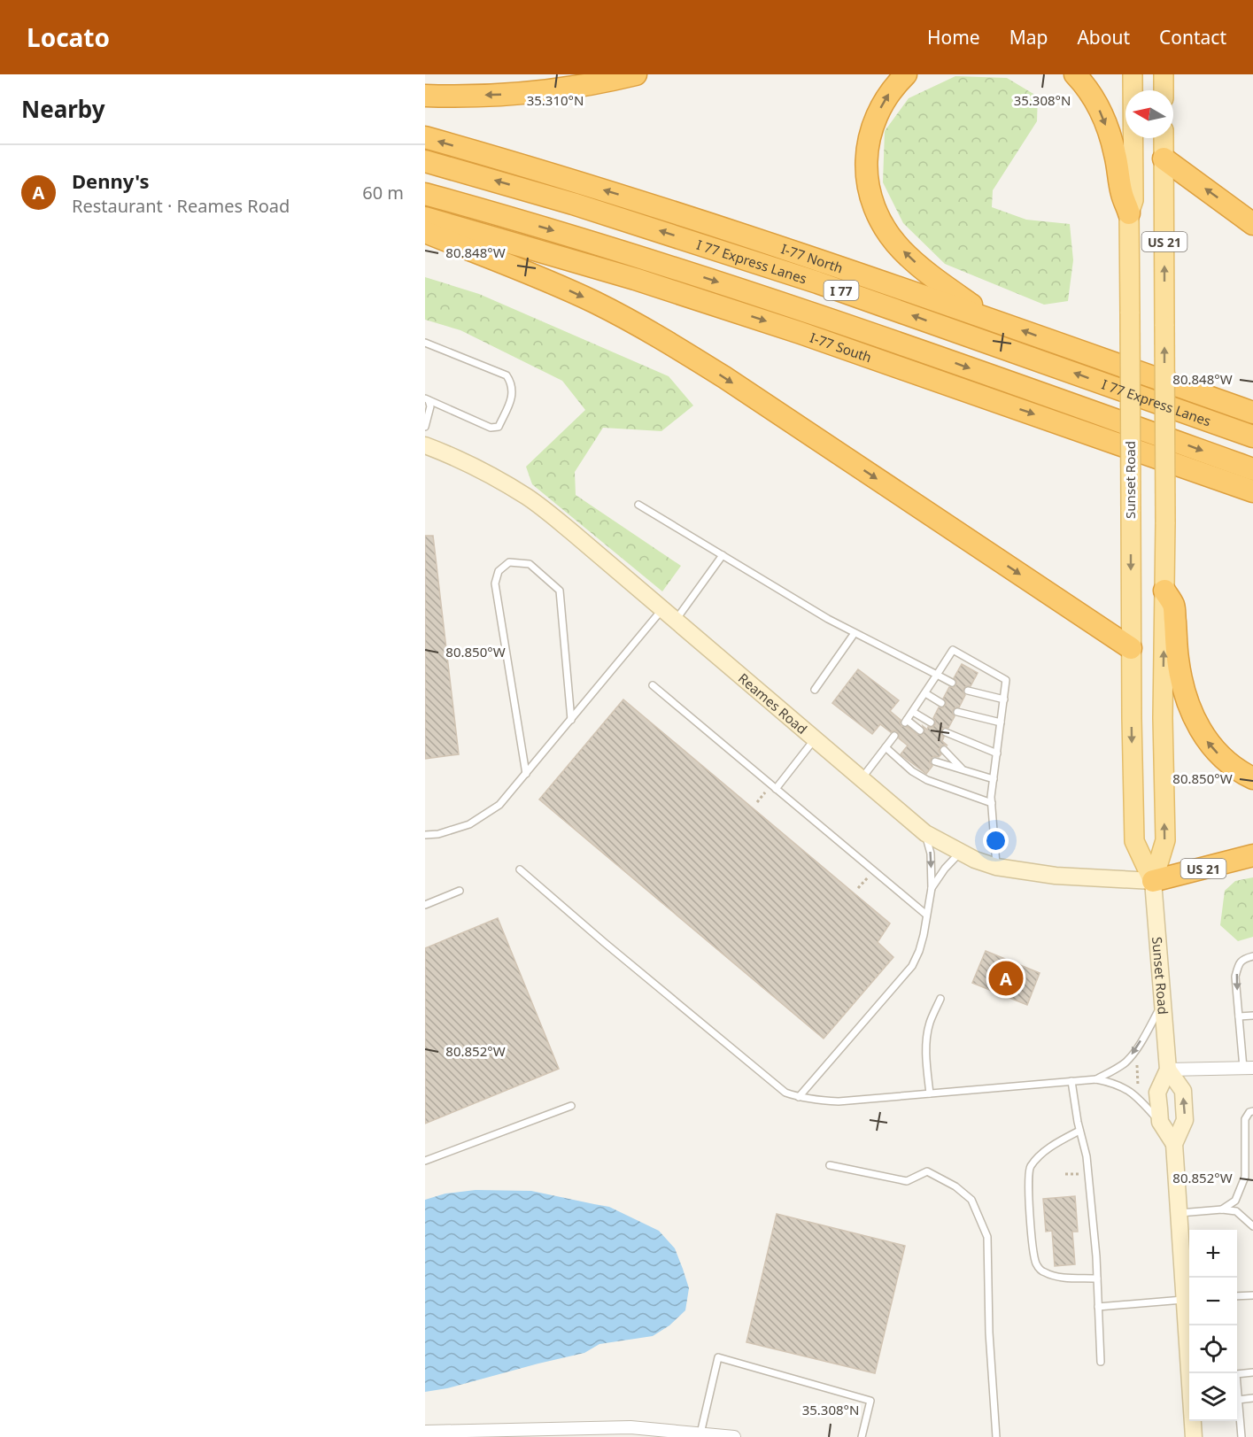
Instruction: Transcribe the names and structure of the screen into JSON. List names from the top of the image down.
{
  "streets": {
    "highway": [
      "US 21",
      "I-77 North",
      "I 77 Express Lanes",
      "I 77",
      "I-77 South"
    ],
    "main road": ["Sunset Road", "Reames Road"]
  },
  "crossings": [
    ["US 21", "Sunset Road"],
    ["US 21", "Reames Road"],
    ["I 77", "I-77 South"],
    ["Sunset Road", "Reames Road"]
  ],
  "north": "left",
  "page": {
    "header": "Locato",
    "nav": [
      "Home",
      "Map",
      "About",
      "Contact"
    ],
    "heading": "Nearby",
    "list": [
      {
        "mark": "A",
        "name": "Denny's",
        "note": "Restaurant · Reames Road",
        "value": "60 m"
      }
    ],
    "pins": "A",
    "map_buttons": ["+", "−"]
  },
  "coordinates": [
    "35.310°N",
    "35.308°N",
    "80.848°W",
    "80.850°W",
    "80.852°W"
  ]
}
